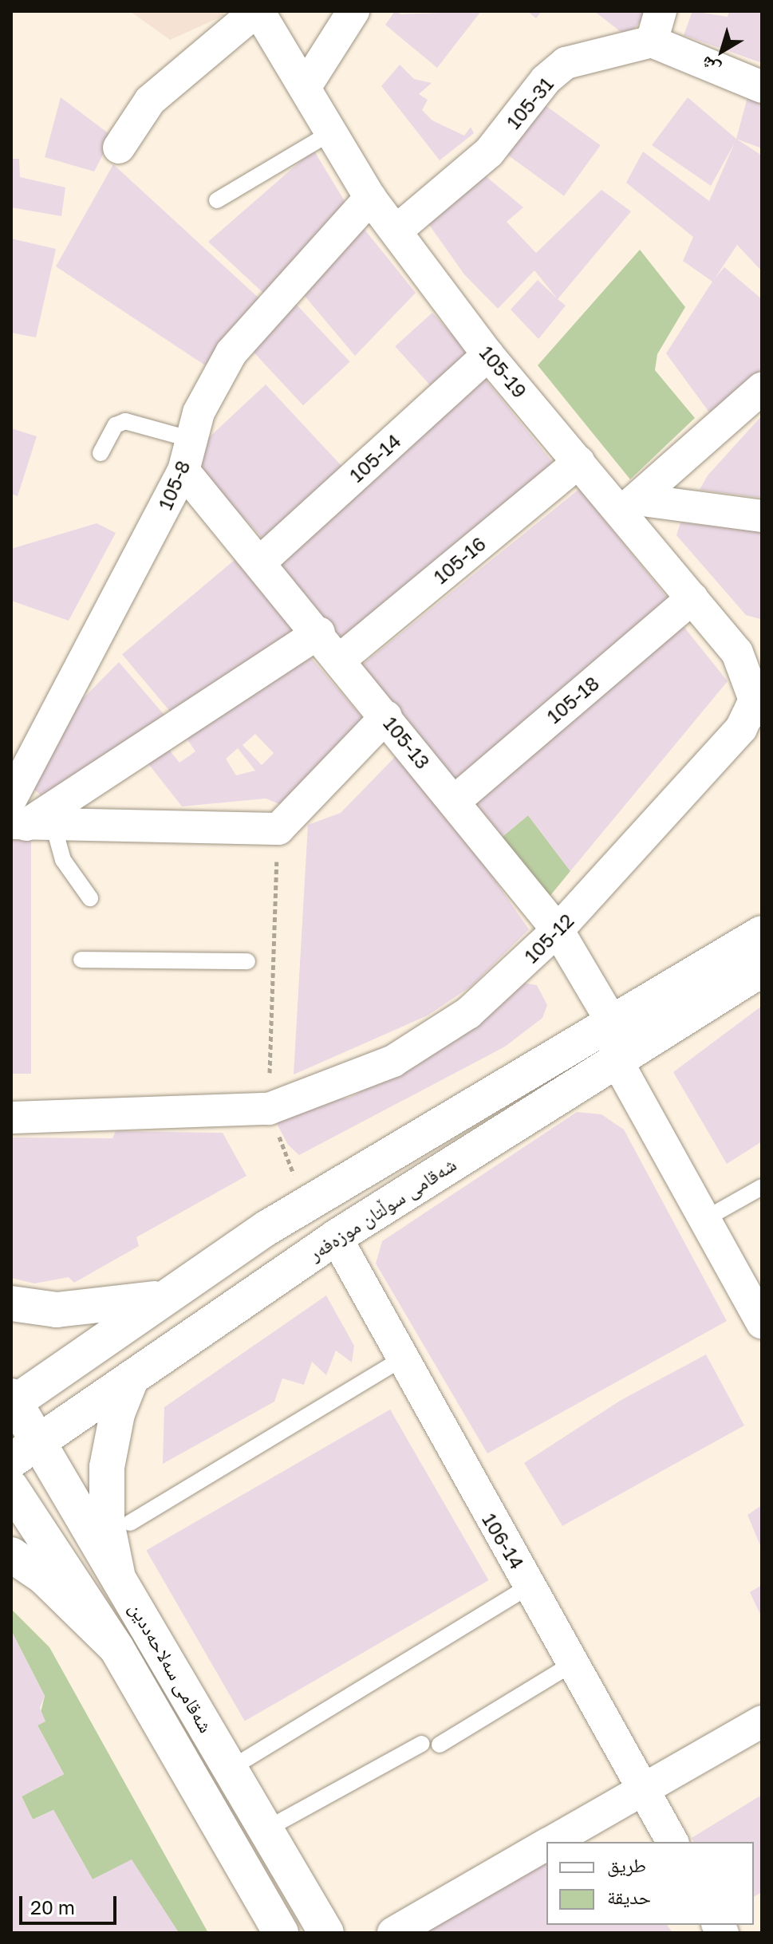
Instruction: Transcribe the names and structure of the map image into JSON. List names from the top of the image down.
{
  "streets": {
    "main road": ["شەقامی سوڵتان موزەفەر", "شەقامی سەلاحەددین"],
    "street": [
      "105-31",
      "105-19",
      "105-14",
      "105-8",
      "105-16",
      "105-18",
      "105-13",
      "105-12",
      "106-14"
    ]
  },
  "crossings": [
    ["105-31", "105-19"],
    ["105-19", "105-14"],
    ["105-19", "105-8"],
    ["105-19", "105-16"],
    ["105-19", "105-18"],
    ["105-19", "105-12"],
    ["105-14", "105-13"],
    ["105-8", "105-13"],
    ["105-16", "105-13"],
    ["105-18", "105-13"],
    ["105-13", "105-12"],
    ["105-13", "شەقامی سوڵتان موزەفەر"],
    ["شەقامی سوڵتان موزەفەر", "106-14"],
    ["شەقامی سوڵتان موزەفەر", "شەقامی سەلاحەددین"]
  ],
  "legend": ["طريق", "حديقة"],
  "scale_bar": "20 m",
  "north": "bottom left"
}
